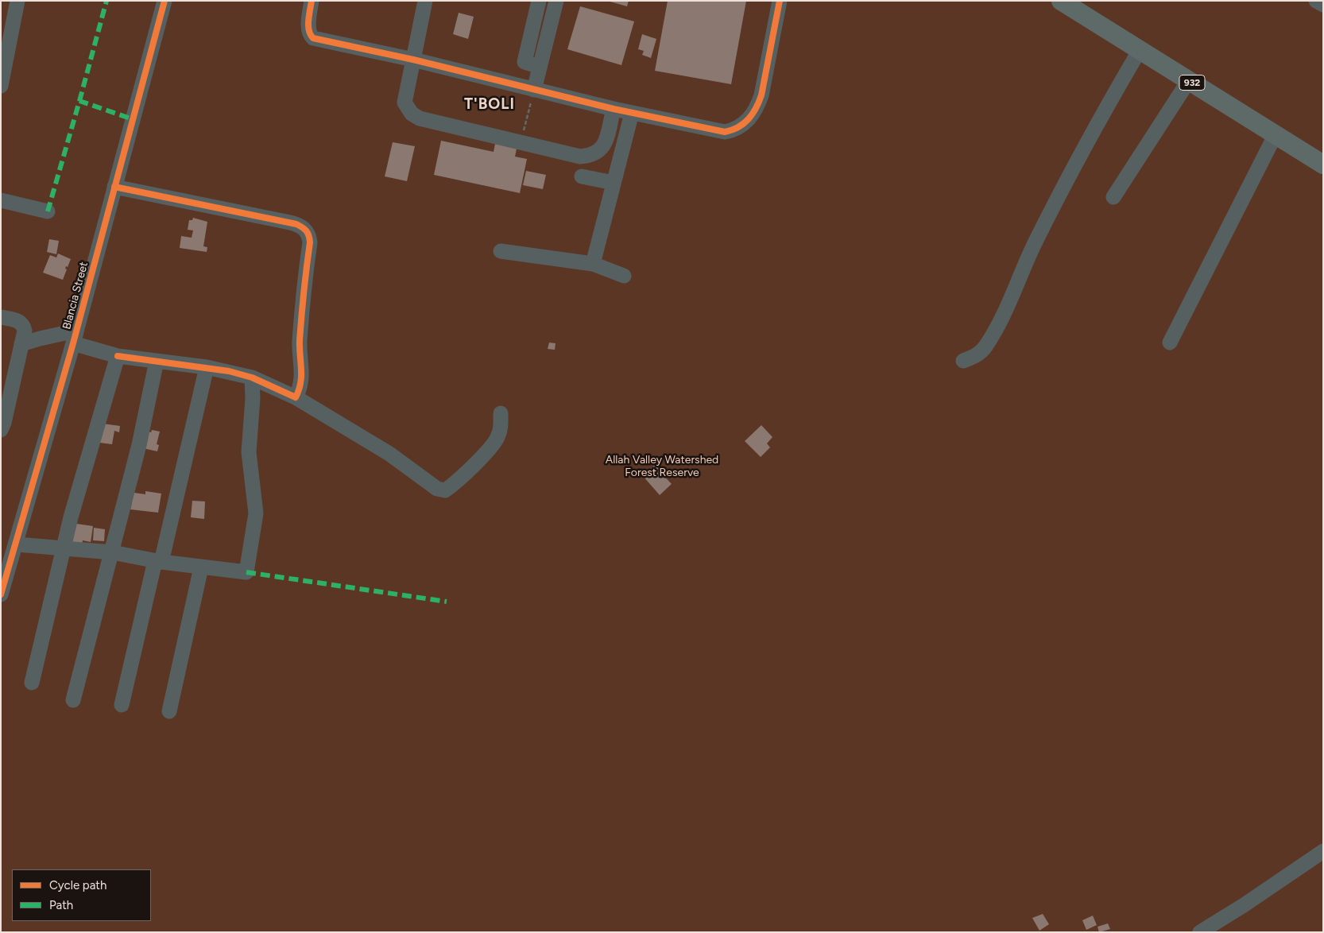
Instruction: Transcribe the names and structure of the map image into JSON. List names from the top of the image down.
{
  "streets": {
    "main road": ["932"],
    "street": ["Blancia Street"]
  },
  "districts": ["T'BOLI"],
  "parks": ["Allah Valley Watershed Forest Reserve"],
  "legend": ["Cycle path", "Path"]
}
